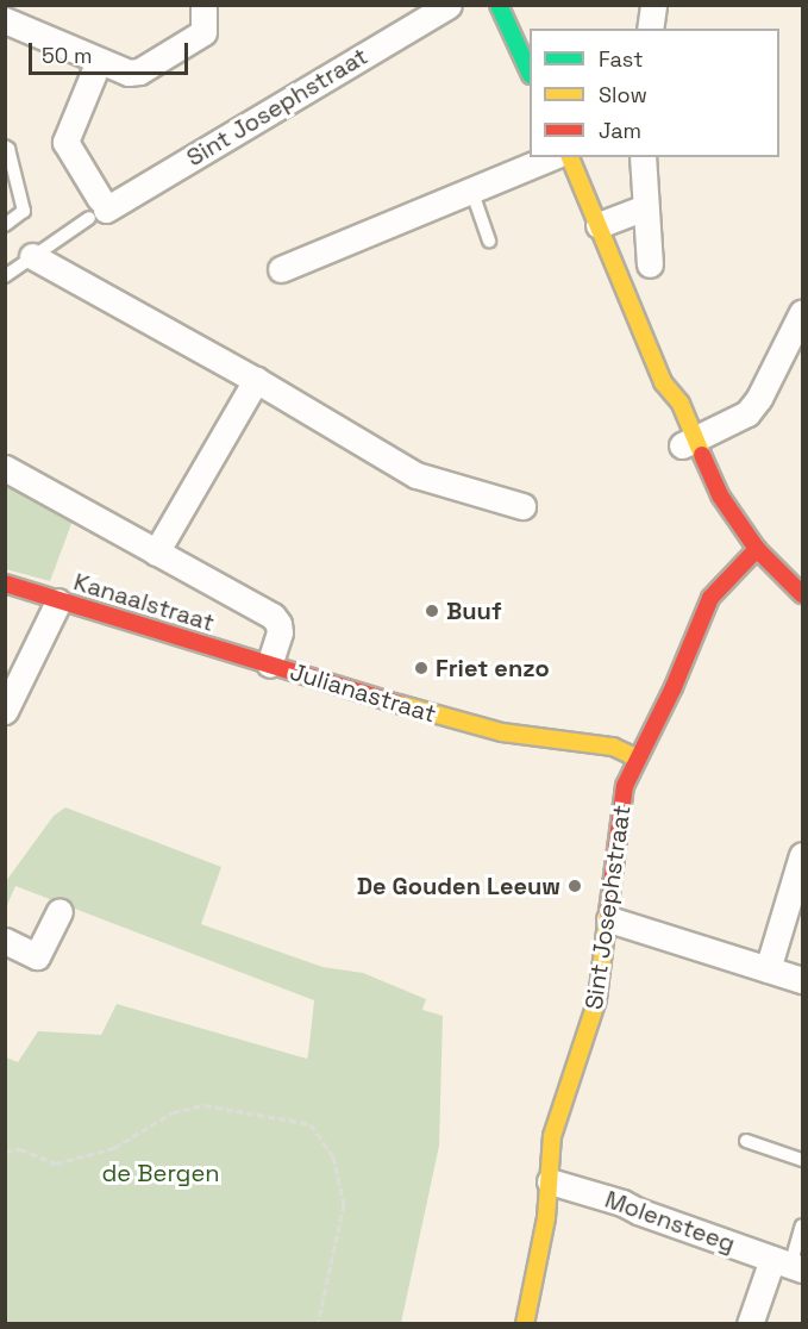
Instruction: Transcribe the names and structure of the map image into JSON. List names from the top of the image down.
{
  "streets": {
    "street": [
      "Sint Josephstraat",
      "Kanaalstraat",
      "Julianastraat",
      "Molensteeg"
    ]
  },
  "crossings": [
    ["Sint Josephstraat", "Julianastraat"],
    ["Sint Josephstraat", "Molensteeg"],
    ["Kanaalstraat", "Julianastraat"]
  ],
  "parks": ["de Bergen"],
  "places": ["Buuf", "Friet enzo", "De Gouden Leeuw"],
  "legend": ["Fast", "Slow", "Jam"],
  "scale_bar": "50 m"
}
